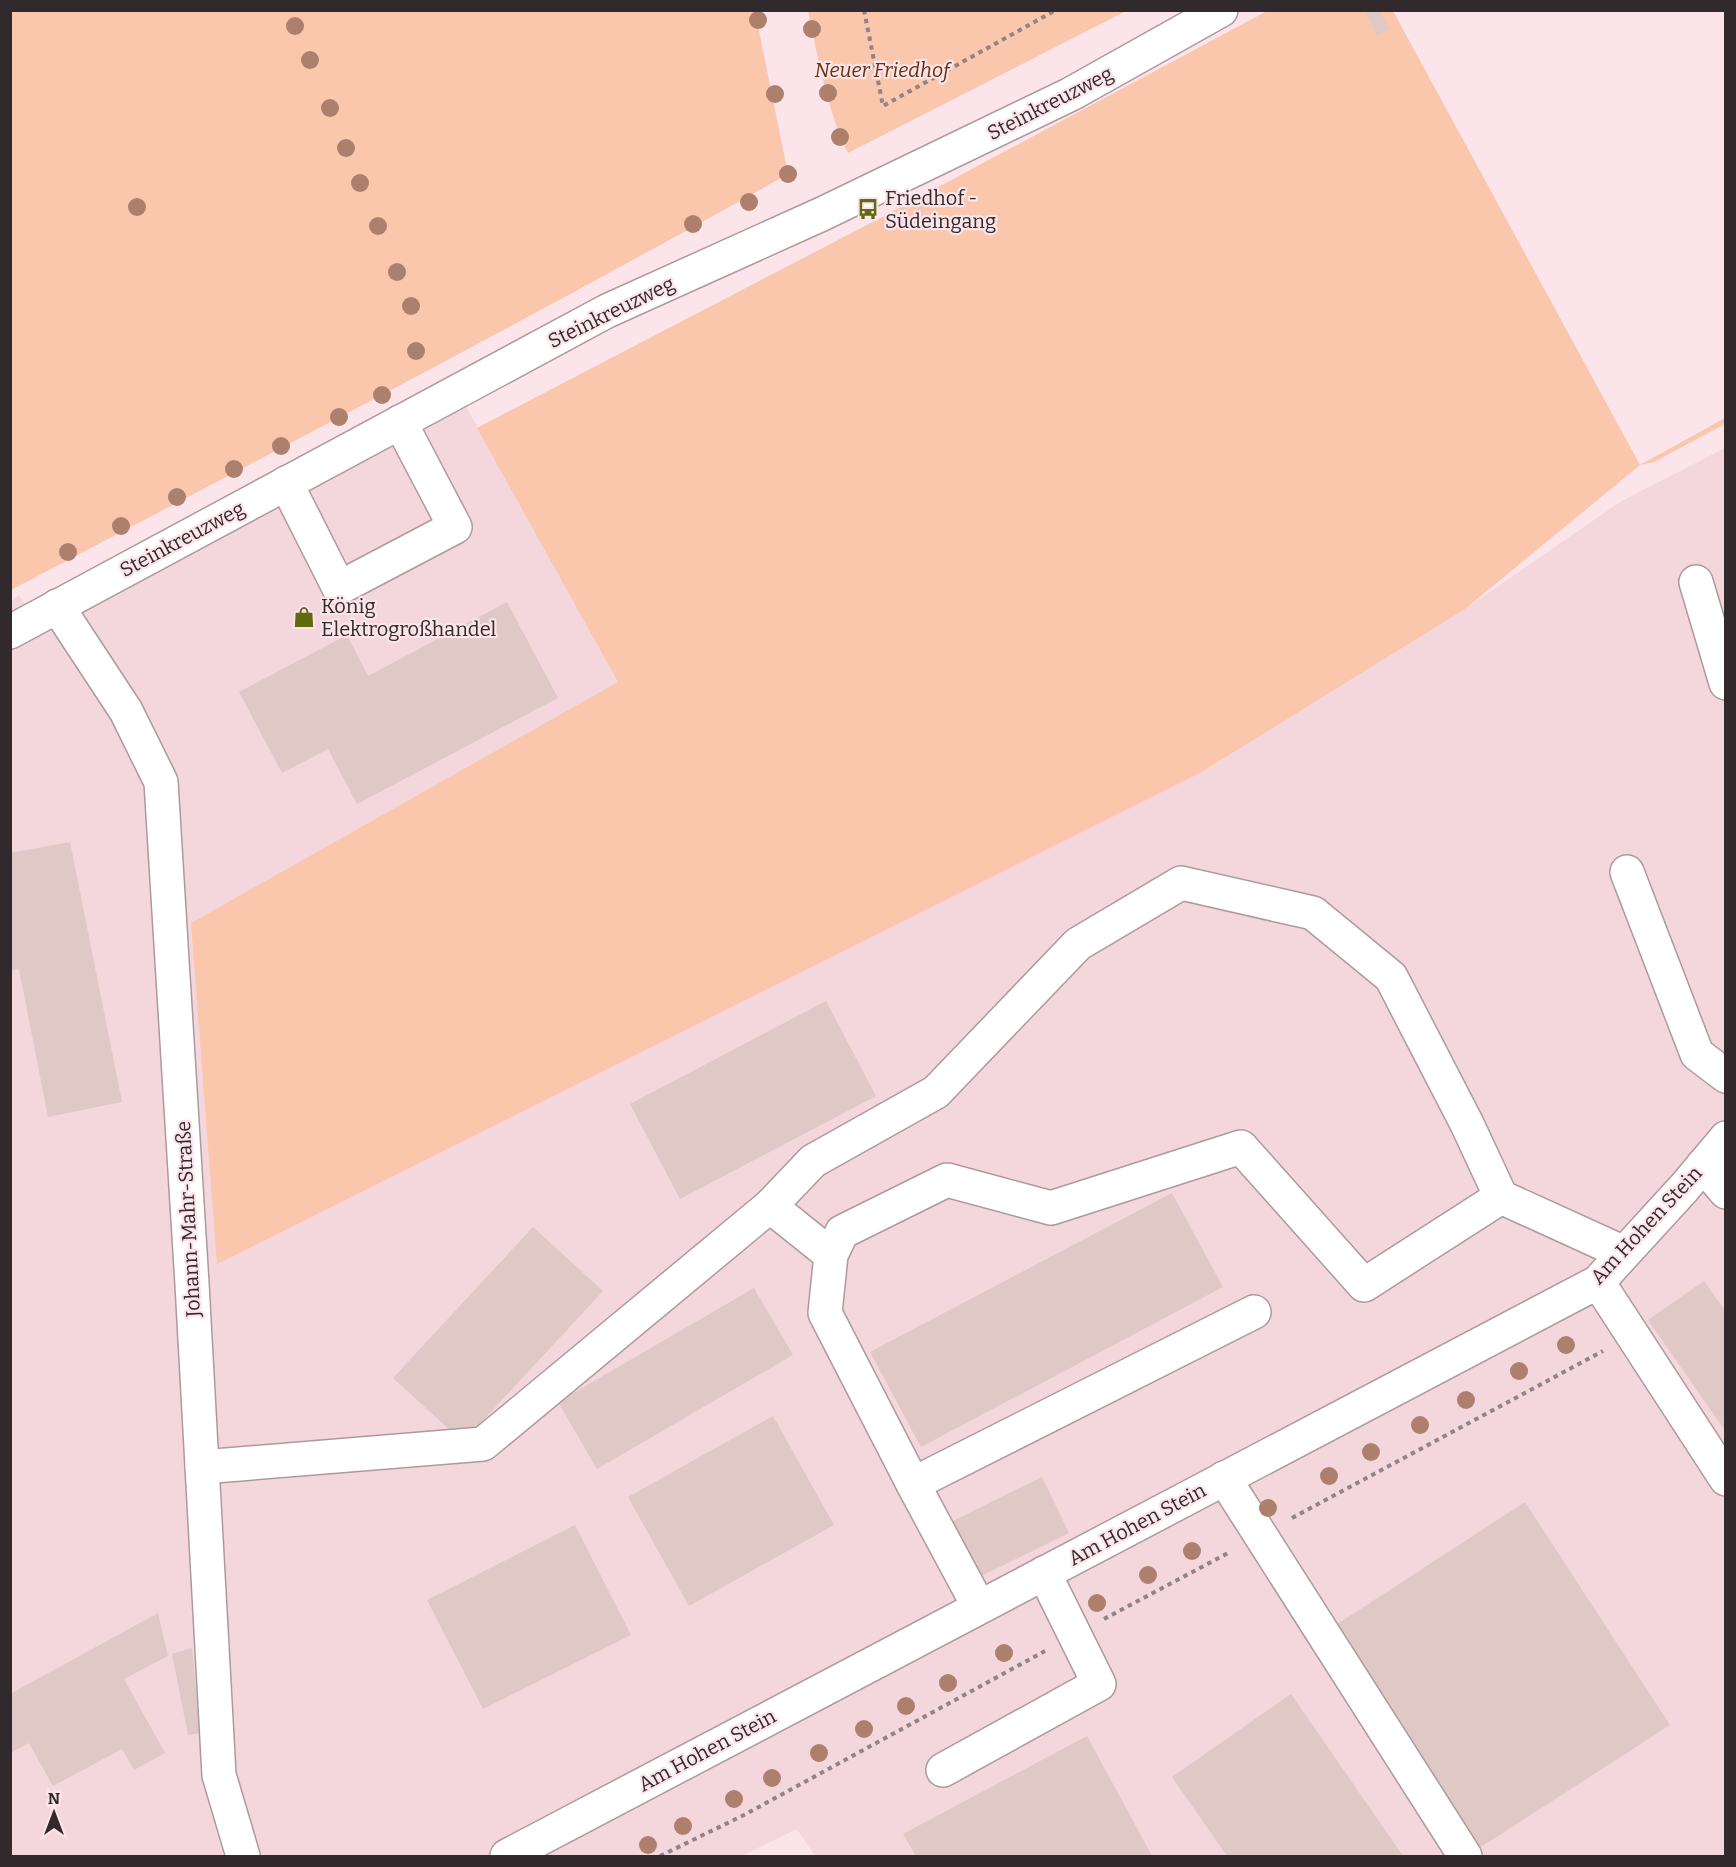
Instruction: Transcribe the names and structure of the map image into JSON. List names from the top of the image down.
{
  "streets": {
    "street": ["Steinkreuzweg", "Johann-Mahr-Straße", "Am Hohen Stein"]
  },
  "crossings": [
    ["Steinkreuzweg", "Johann-Mahr-Straße"]
  ],
  "parks": ["Neuer Friedhof"],
  "places": {
    "bus stop": ["Friedhof - Südeingang"],
    "shop": ["König Elektrogroßhandel"]
  },
  "north": "top"
}
